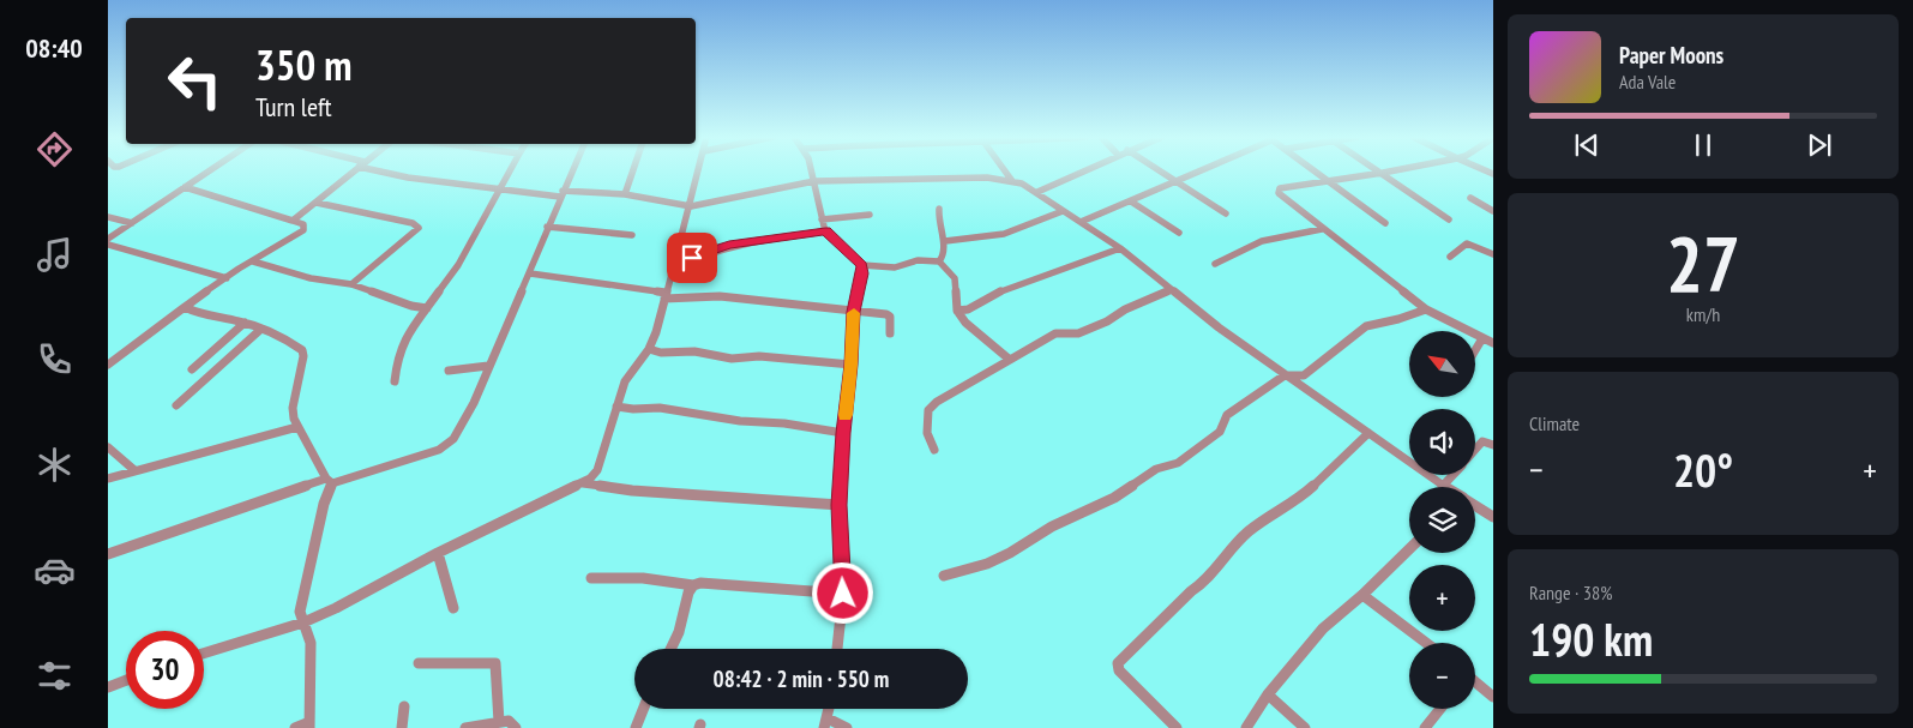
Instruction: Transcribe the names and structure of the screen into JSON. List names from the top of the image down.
{
  "north": "top left",
  "page": {
    "tabs": "08:40",
    "turn": ["350 m", "Turn left"],
    "song": ["Paper Moons", "Ada Vale"],
    "tile": [
      ["27", "km/h"],
      "Climate",
      ["Range · 38%", "190 km"]
    ],
    "map_buttons": ["+", "−"],
    "heat": ["−", "20°", "+"],
    "limit": "30",
    "trip": "08:42 · 2 min · 550 m"
  }
}
